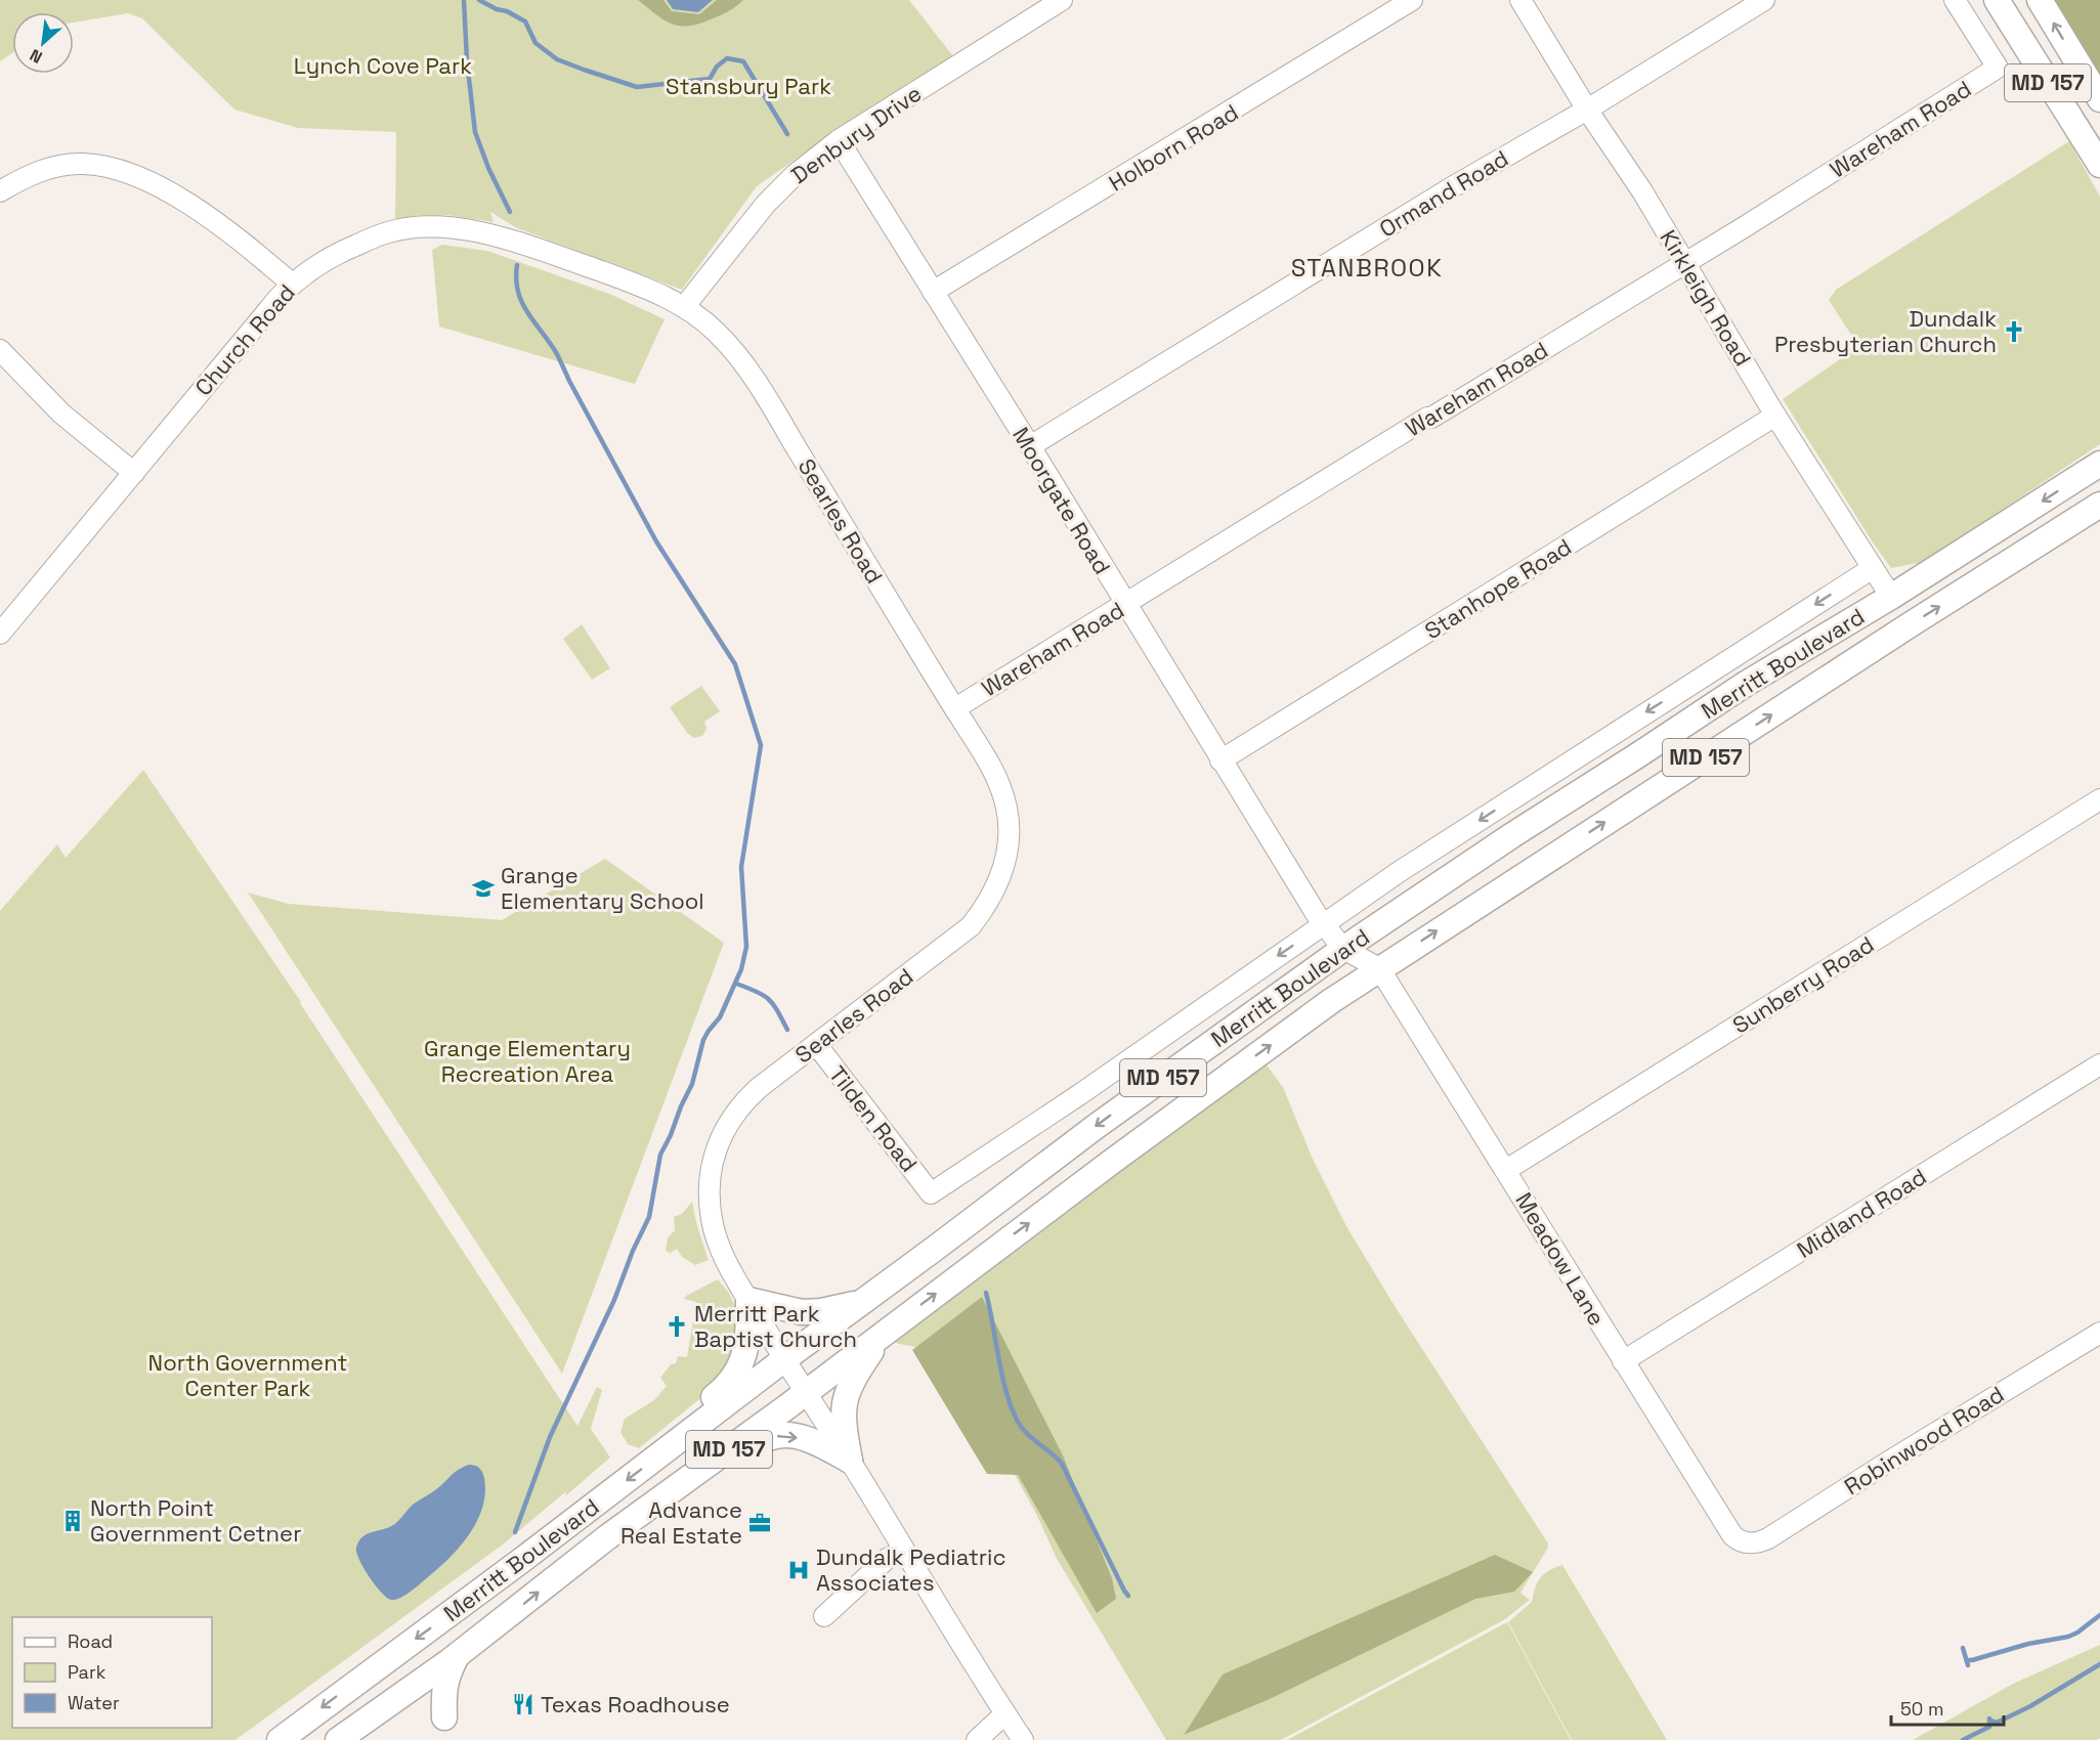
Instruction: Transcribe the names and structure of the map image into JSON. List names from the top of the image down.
{
  "streets": {
    "main road": ["MD 157", "Merritt Boulevard"],
    "street": [
      "Wareham Road",
      "Denbury Drive",
      "Holborn Road",
      "Ormand Road",
      "Kirkleigh Road",
      "Church Road",
      "Moorgate Road",
      "Searles Road",
      "Stanhope Road",
      "Sunberry Road",
      "Tilden Road",
      "Midland Road",
      "Meadow Lane",
      "Robinwood Road"
    ]
  },
  "crossings": [
    ["Wareham Road", "Kirkleigh Road"],
    ["Wareham Road", "Moorgate Road"],
    ["Wareham Road", "Searles Road"],
    ["Denbury Drive", "Church Road"],
    ["Denbury Drive", "Moorgate Road"],
    ["Denbury Drive", "Searles Road"],
    ["Holborn Road", "Moorgate Road"],
    ["Ormand Road", "Kirkleigh Road"],
    ["Ormand Road", "Moorgate Road"],
    ["Kirkleigh Road", "Stanhope Road"],
    ["Kirkleigh Road", "Merritt Boulevard"],
    ["Church Road", "Searles Road"],
    ["Moorgate Road", "Stanhope Road"],
    ["Moorgate Road", "Merritt Boulevard"],
    ["Moorgate Road", "Meadow Lane"],
    ["Searles Road", "Merritt Boulevard"],
    ["Searles Road", "Tilden Road"],
    ["Merritt Boulevard", "Tilden Road"],
    ["Merritt Boulevard", "Meadow Lane"],
    ["Sunberry Road", "Meadow Lane"],
    ["Midland Road", "Meadow Lane"],
    ["Meadow Lane", "Robinwood Road"]
  ],
  "districts": ["STANBROOK"],
  "parks": [
    "Lynch Cove Park",
    "Stansbury Park",
    "Grange Elementary Recreation Area",
    "North Government Center Park"
  ],
  "places": {
    "church": ["Dundalk Presbyterian Church", "Merritt Park Baptist Church"],
    "school or university": ["Grange Elementary School"],
    "building": ["North Point Government Cetner"],
    "office": ["Advance Real Estate"],
    "hospital": ["Dundalk Pediatric Associates"],
    "restaurant": ["Texas Roadhouse"]
  },
  "legend": ["Road", "Park", "Water"],
  "scale_bar": "50 m",
  "north": "bottom left"
}
